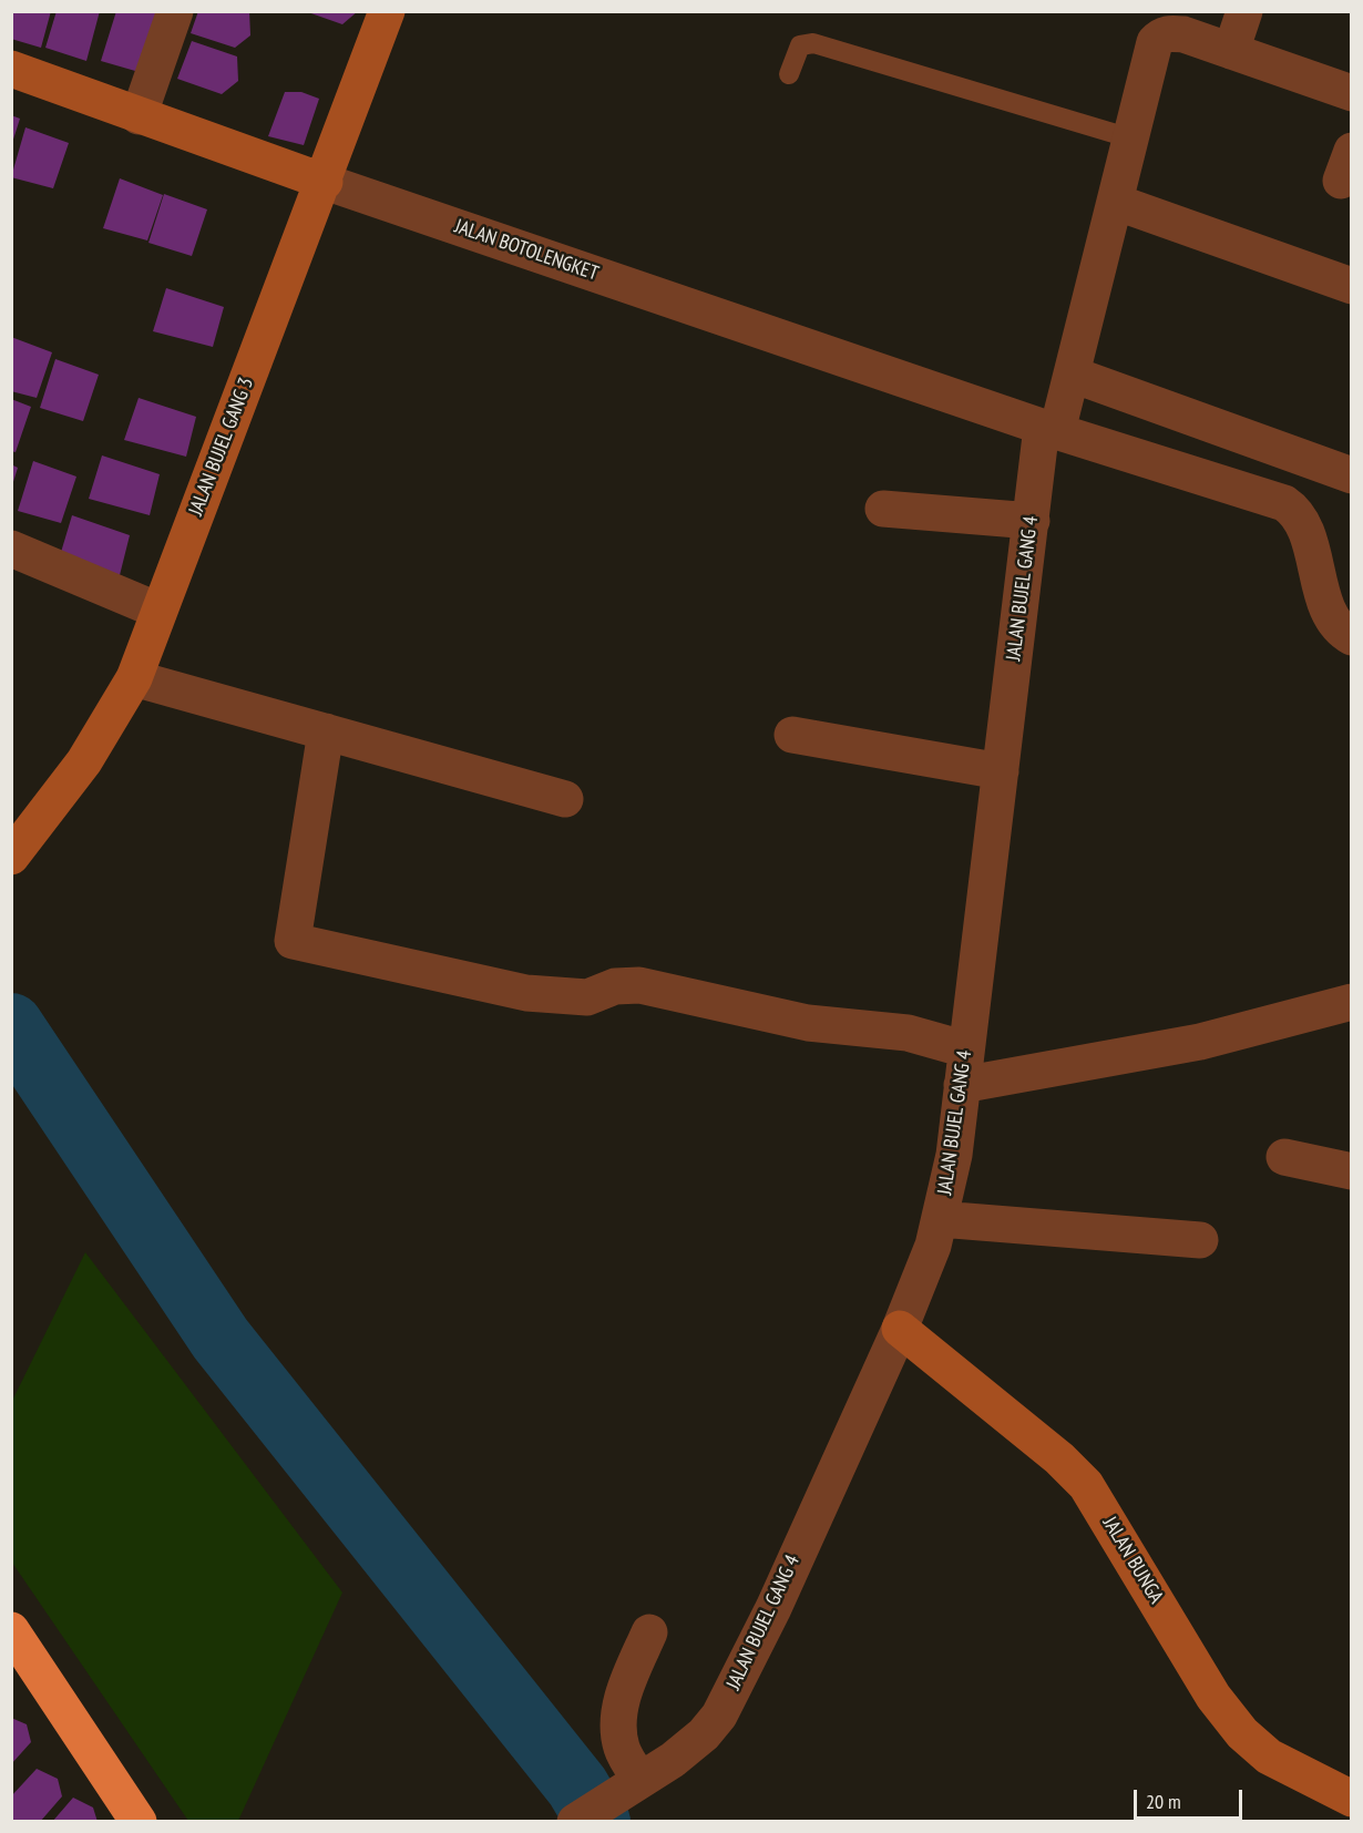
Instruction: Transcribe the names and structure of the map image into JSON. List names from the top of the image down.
{
  "streets": {
    "street": [
      "JALAN BOTOLENGKET",
      "JALAN BUJEL GANG 3",
      "JALAN BUJEL GANG 4",
      "JALAN BUNGA"
    ]
  },
  "crossings": [
    ["JALAN BOTOLENGKET", "JALAN BUJEL GANG 3"],
    ["JALAN BOTOLENGKET", "JALAN BUJEL GANG 4"],
    ["JALAN BUJEL GANG 4", "JALAN BUNGA"]
  ],
  "scale_bar": "20 m"
}
